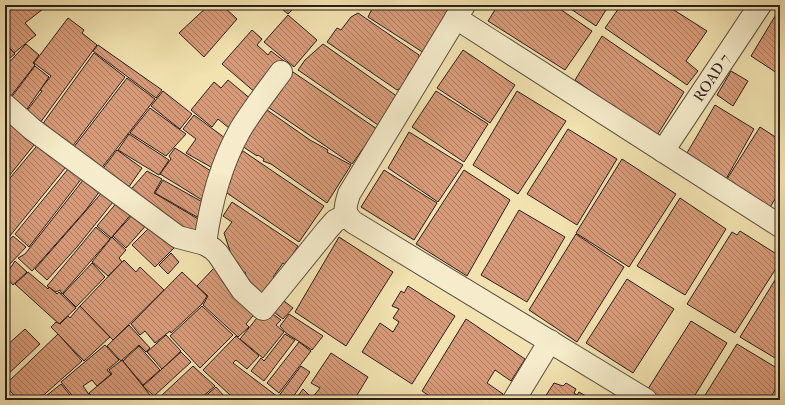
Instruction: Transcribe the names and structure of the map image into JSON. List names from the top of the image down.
{
  "streets": {
    "street": ["ROAD 7"]
  }
}
